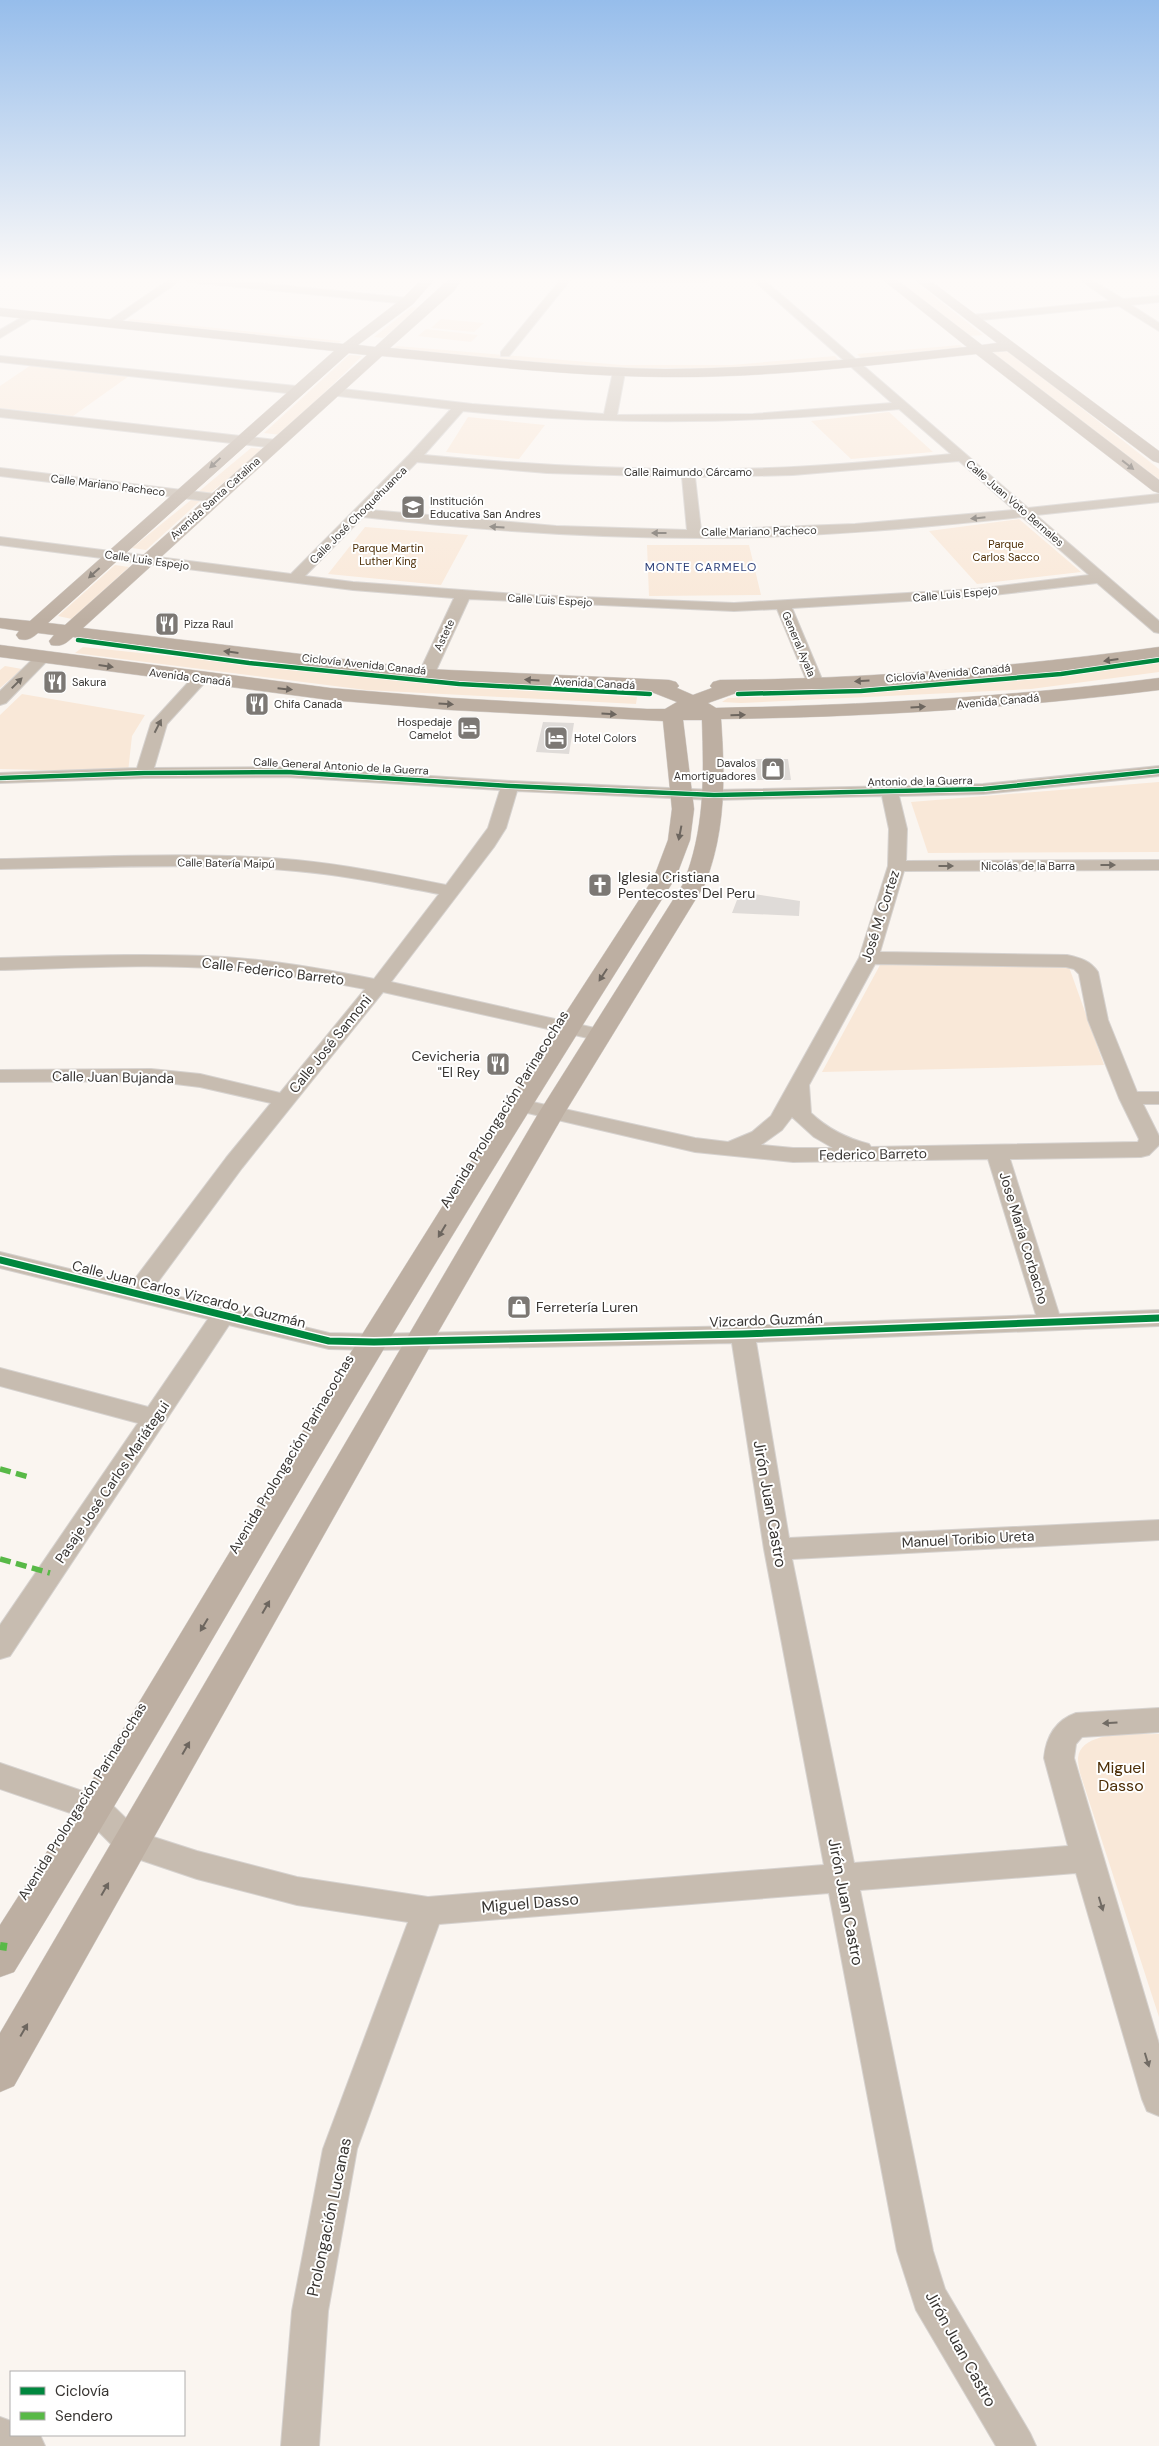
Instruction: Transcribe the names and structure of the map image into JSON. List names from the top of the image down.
{
  "streets": {
    "street": [
      "Calle Raimundo Cárcamo",
      "Calle Mariano Pacheco",
      "Avenida Santa Catalina",
      "Calle Juan Voto Bernales",
      "Calle José Choquehuanca",
      "Calle Luis Espejo",
      "Astete",
      "General Ayala",
      "Avenida Canadá",
      "Calle General Antonio de la Guerra",
      "Antonio de la Guerra",
      "Calle Batería Maipú",
      "Nicolás de la Barra",
      "José M. Cortez",
      "Calle Federico Barreto",
      "Calle José Sannoni",
      "Calle Juan Bujanda",
      "Avenida Prolongación Parinacochas",
      "Federico Barreto",
      "Jose María Corbacho",
      "Calle Juan Carlos Vizcardo y Guzmán",
      "Vizcardo Guzmán",
      "Pasaje José Carlos Mariátegui",
      "Jirón Juan Castro",
      "Manuel Toribio Ureta",
      "Miguel Dasso",
      "Prolongación Lucanas"
    ],
    "cycle path": ["Ciclovía Avenida Canadá"]
  },
  "crossings": [
    ["Calle Raimundo Cárcamo", "Calle Juan Voto Bernales"],
    ["Calle Raimundo Cárcamo", "Calle José Choquehuanca"],
    ["Calle Mariano Pacheco", "Avenida Santa Catalina"],
    ["Calle Mariano Pacheco", "Calle Juan Voto Bernales"],
    ["Calle Mariano Pacheco", "Calle José Choquehuanca"],
    ["Avenida Santa Catalina", "Calle Luis Espejo"],
    ["Avenida Santa Catalina", "Avenida Canadá"],
    ["Calle Juan Voto Bernales", "Calle Luis Espejo"],
    ["Calle José Choquehuanca", "Calle Luis Espejo"],
    ["Calle Luis Espejo", "Astete"],
    ["Calle Luis Espejo", "General Ayala"],
    ["Astete", "Avenida Canadá"],
    ["General Ayala", "Avenida Canadá"],
    ["Avenida Canadá", "Avenida Prolongación Parinacochas"],
    ["Calle General Antonio de la Guerra", "Antonio de la Guerra"],
    ["Calle General Antonio de la Guerra", "Calle José Sannoni"],
    ["Calle General Antonio de la Guerra", "Avenida Prolongación Parinacochas"],
    ["Antonio de la Guerra", "José M. Cortez"],
    ["Antonio de la Guerra", "Avenida Prolongación Parinacochas"],
    ["Calle Batería Maipú", "Calle José Sannoni"],
    ["Nicolás de la Barra", "José M. Cortez"],
    ["José M. Cortez", "Federico Barreto"],
    ["Calle Federico Barreto", "Calle José Sannoni"],
    ["Calle Federico Barreto", "Avenida Prolongación Parinacochas"],
    ["Calle José Sannoni", "Calle Juan Bujanda"],
    ["Calle José Sannoni", "Calle Juan Carlos Vizcardo y Guzmán"],
    ["Avenida Prolongación Parinacochas", "Federico Barreto"],
    ["Avenida Prolongación Parinacochas", "Calle Juan Carlos Vizcardo y Guzmán"],
    ["Avenida Prolongación Parinacochas", "Vizcardo Guzmán"],
    ["Avenida Prolongación Parinacochas", "Miguel Dasso"],
    ["Federico Barreto", "Jose María Corbacho"],
    ["Jose María Corbacho", "Vizcardo Guzmán"],
    ["Calle Juan Carlos Vizcardo y Guzmán", "Vizcardo Guzmán"],
    ["Calle Juan Carlos Vizcardo y Guzmán", "Pasaje José Carlos Mariátegui"],
    ["Vizcardo Guzmán", "Jirón Juan Castro"],
    ["Jirón Juan Castro", "Manuel Toribio Ureta"],
    ["Jirón Juan Castro", "Miguel Dasso"],
    ["Miguel Dasso", "Prolongación Lucanas"]
  ],
  "one_way": ["Nicolás de la Barra"],
  "districts": ["MONTE CARMELO"],
  "parks": ["Parque Carlos Sacco", "Parque Martin Luther King", "Miguel Dasso"],
  "places": {
    "school or university": ["Institución Educativa San Andres"],
    "restaurant": [
      "Pizza Raul",
      "Sakura",
      "Chifa Canada",
      "Cevicheria \"El Rey"
    ],
    "hotel": ["Hospedaje Camelot", "Hotel Colors"],
    "shop": ["Davalos Amortiguadores", "Ferretería Luren"],
    "church": ["Iglesia Cristiana Pentecostes Del Peru"]
  },
  "legend": ["Ciclovía", "Sendero"]
}
